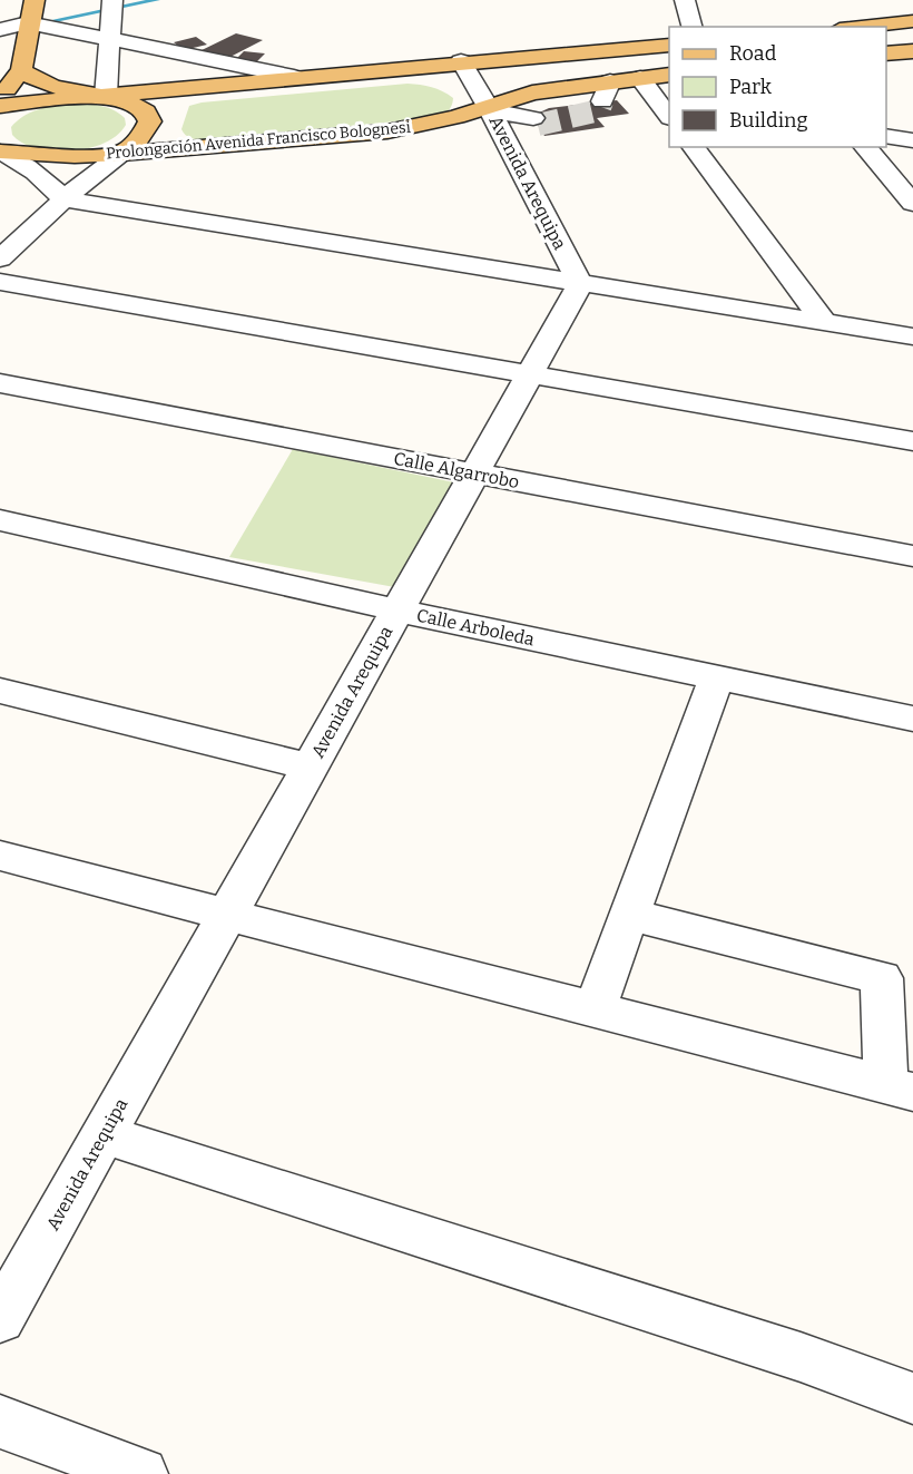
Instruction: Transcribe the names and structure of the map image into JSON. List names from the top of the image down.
{
  "streets": {
    "main road": ["Prolongación Avenida Francisco Bolognesi"],
    "street": ["Avenida Arequipa", "Calle Algarrobo", "Calle Arboleda"]
  },
  "crossings": [
    ["Prolongación Avenida Francisco Bolognesi", "Avenida Arequipa"],
    ["Avenida Arequipa", "Calle Algarrobo"],
    ["Avenida Arequipa", "Calle Arboleda"]
  ],
  "legend": ["Road", "Park", "Building"]
}
